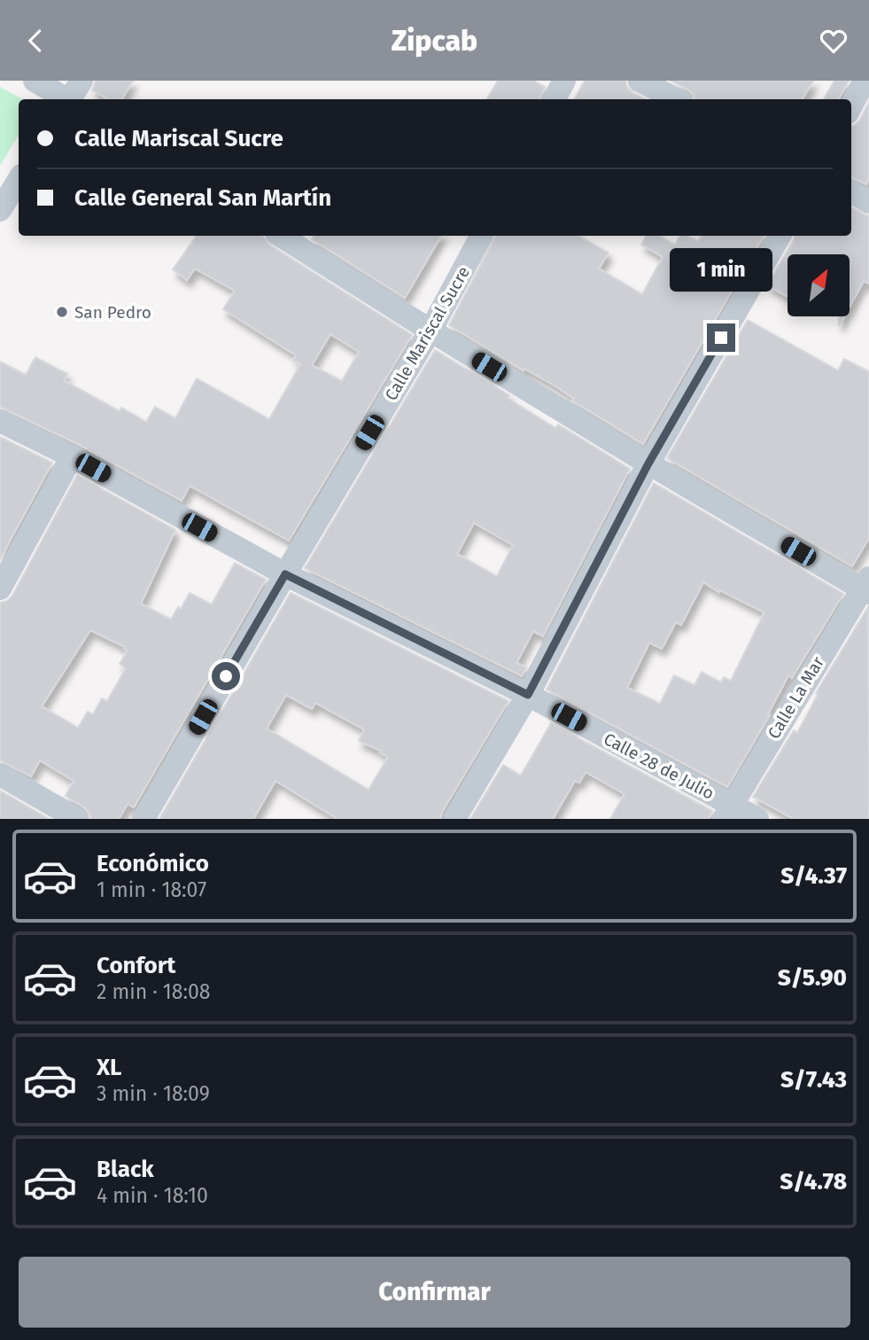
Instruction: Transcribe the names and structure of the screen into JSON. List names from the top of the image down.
{
  "streets": {
    "street": ["Calle Mariscal Sucre", "Calle La Mar", "Calle 28 de Julio"]
  },
  "crossings": [
    ["Calle Mariscal Sucre", "Calle 28 de Julio"],
    ["Calle La Mar", "Calle 28 de Julio"]
  ],
  "places": ["San Pedro"],
  "north": "top right",
  "page": {
    "header": "Zipcab",
    "banner": ["Calle Mariscal Sucre", "Calle General San Martín"],
    "bubble": "1 min",
    "list": [
      {
        "name": "Económico",
        "note": "1 min · 18:07",
        "value": "S/4.37"
      },
      {
        "name": "Confort",
        "note": "2 min · 18:08",
        "value": "S/5.90"
      },
      {
        "name": "XL",
        "note": "3 min · 18:09",
        "value": "S/7.43"
      },
      {
        "name": "Black",
        "note": "4 min · 18:10",
        "value": "S/4.78"
      }
    ],
    "buttons": "Confirmar"
  }
}
